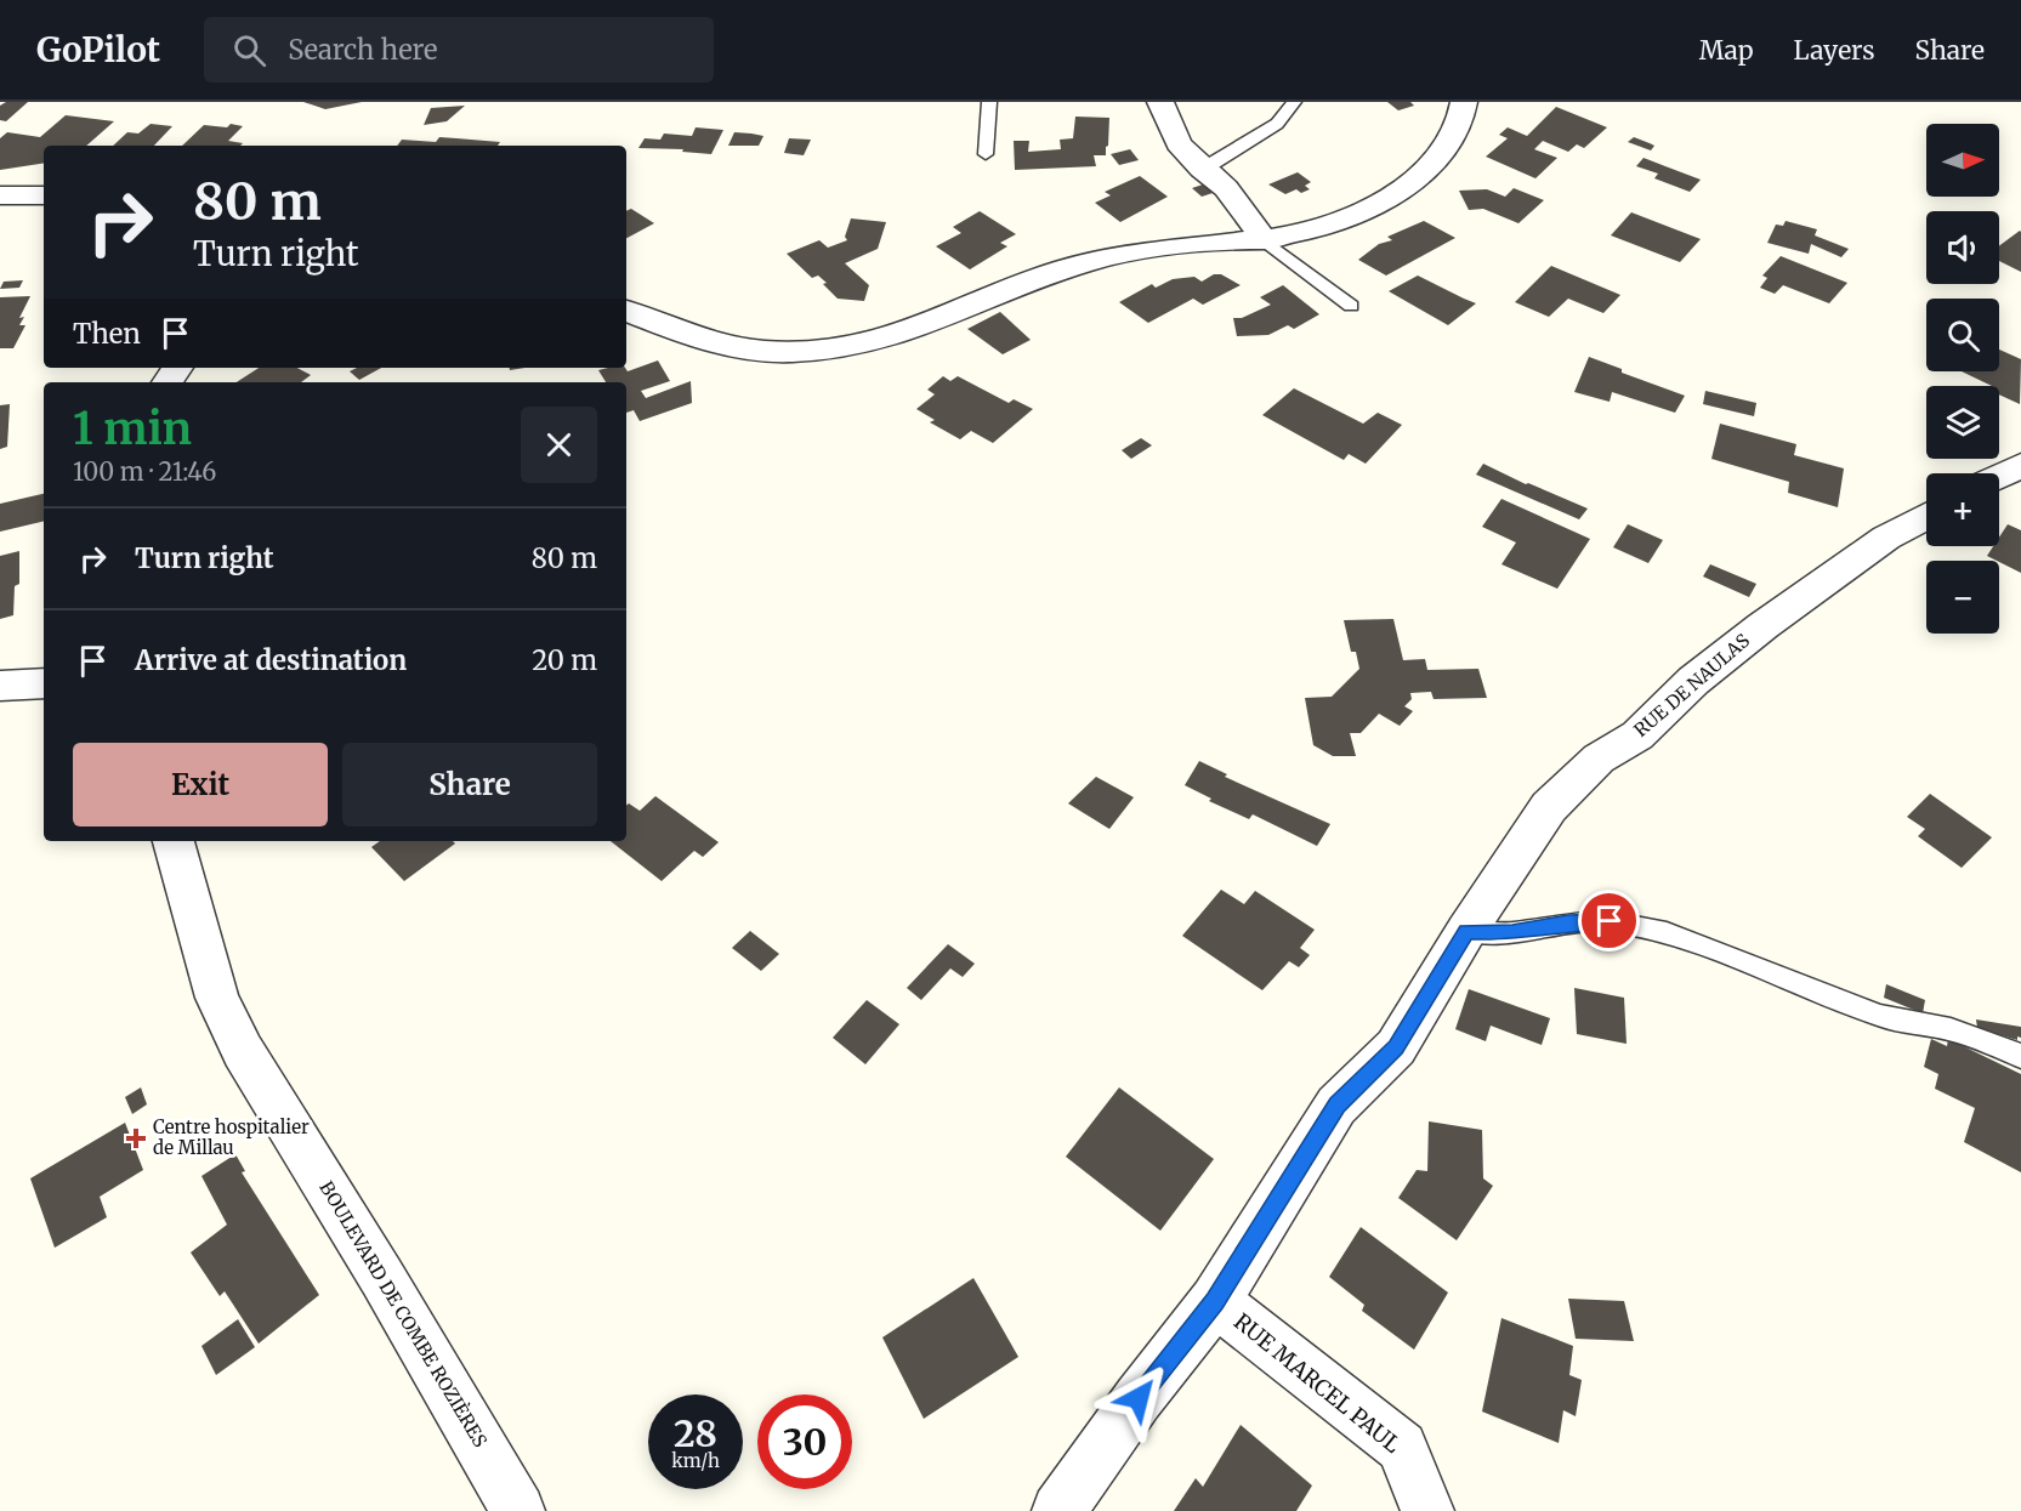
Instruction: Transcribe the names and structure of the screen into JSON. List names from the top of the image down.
{
  "streets": {
    "street": ["RUE DE NAULAS", "BOULEVARD DE COMBE ROZIÈRES", "RUE MARCEL PAUL"]
  },
  "crossings": [
    ["RUE DE NAULAS", "RUE MARCEL PAUL"]
  ],
  "places": {
    "health": ["Centre hospitalier de Millau"]
  },
  "north": "right",
  "page": {
    "header": "GoPilot",
    "search": "Search here",
    "nav": ["Map", "Layers", "Share"],
    "map_buttons": ["+", "−"],
    "turn": ["80 m", "Turn right"],
    "then": "Then",
    "heading": ["1 min", "100 m · 21:46"],
    "list": [
      {
        "name": "Turn right",
        "value": "80 m"
      },
      {
        "name": "Arrive at destination",
        "value": "20 m"
      }
    ],
    "buttons": ["Exit", "Share"],
    "speed": "28 km/h",
    "limit": "30"
  }
}
